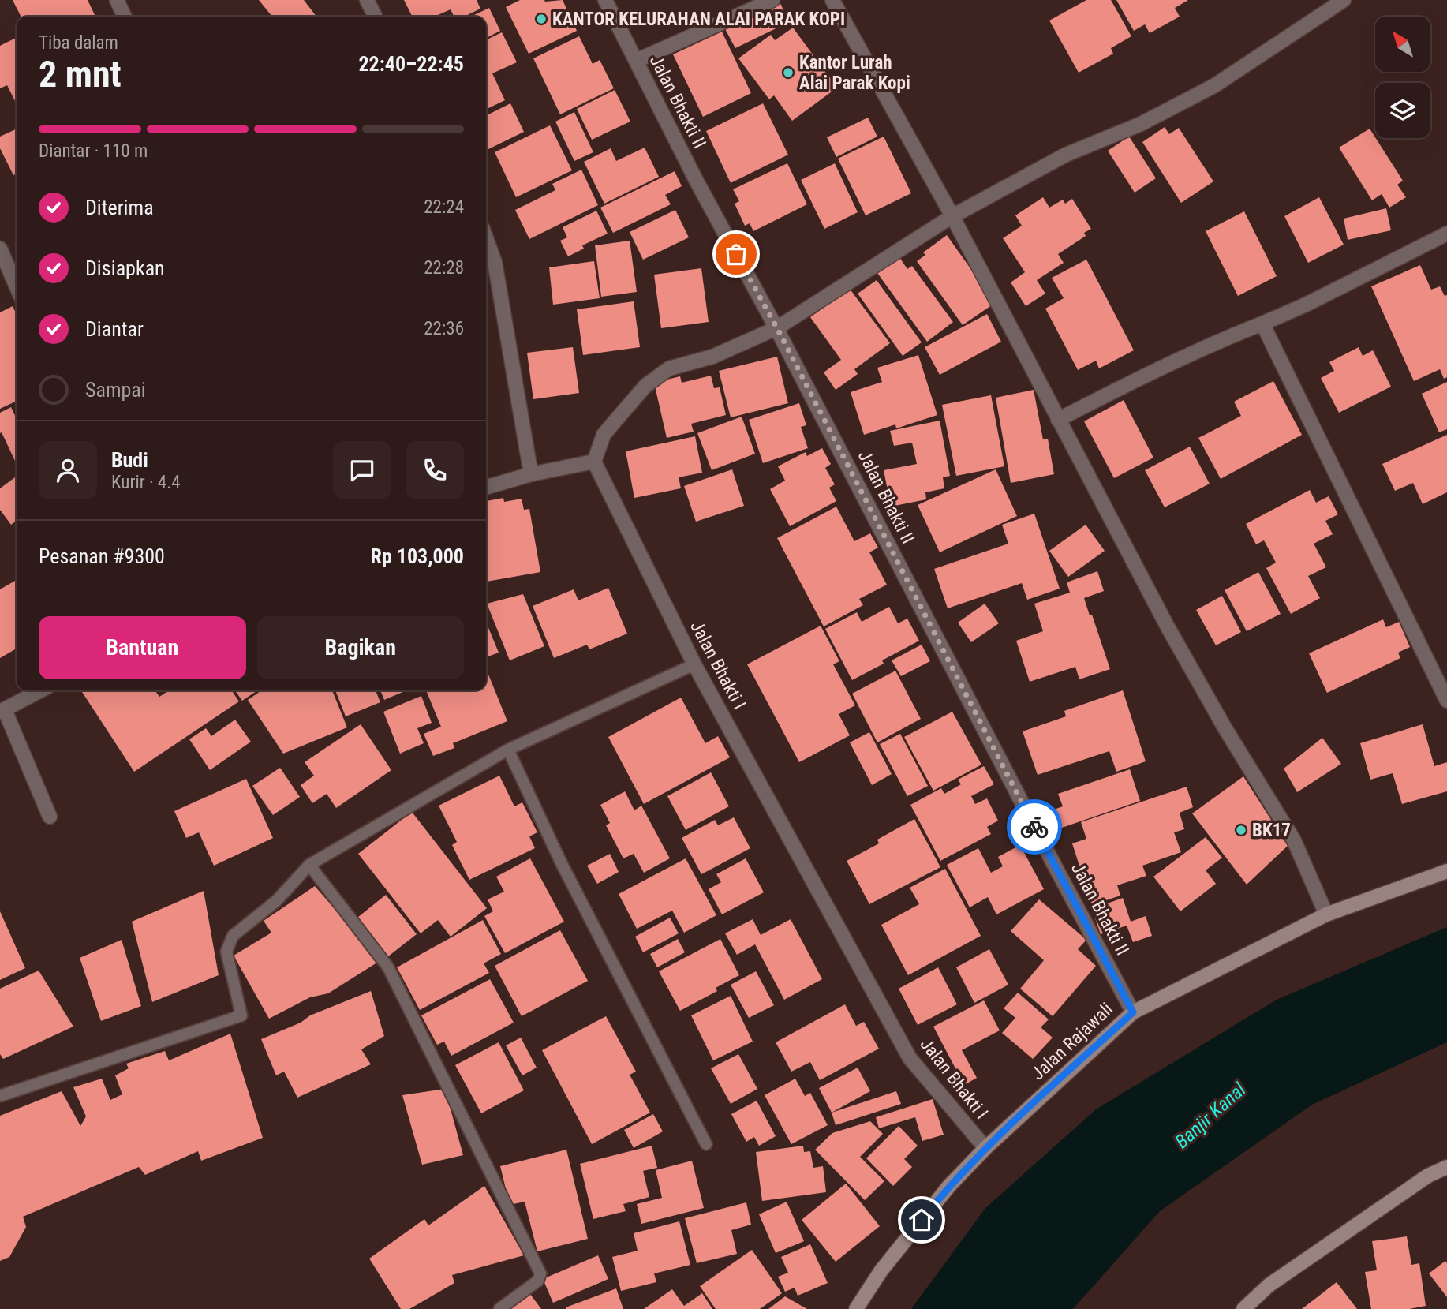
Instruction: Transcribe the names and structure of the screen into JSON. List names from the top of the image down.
{
  "streets": {
    "street": ["Jalan Bhakti II", "Jalan Bhakti I", "Jalan Rajawali"]
  },
  "crossings": [
    ["Jalan Bhakti II", "Jalan Rajawali"],
    ["Jalan Bhakti I", "Jalan Rajawali"]
  ],
  "water": ["Banjir Kanal"],
  "places": ["KANTOR KELURAHAN ALAI PARAK KOPI", "Kantor Lurah Alai Parak Kopi", "BK17"],
  "north": "top left",
  "page": {
    "heading": ["2 mnt", "Tiba dalam", "22:40–22:45"],
    "panel": [
      "Budi",
      "Kurir · 4.4",
      "Pesanan #9300",
      "Rp 103,000"
    ],
    "bar": "Diantar · 110 m",
    "list": [
      ["Diterima", "22:24"],
      ["Disiapkan", "22:28"],
      ["Diantar", "22:36"],
      "Sampai"
    ],
    "buttons": ["Bantuan", "Bagikan"]
  }
}
